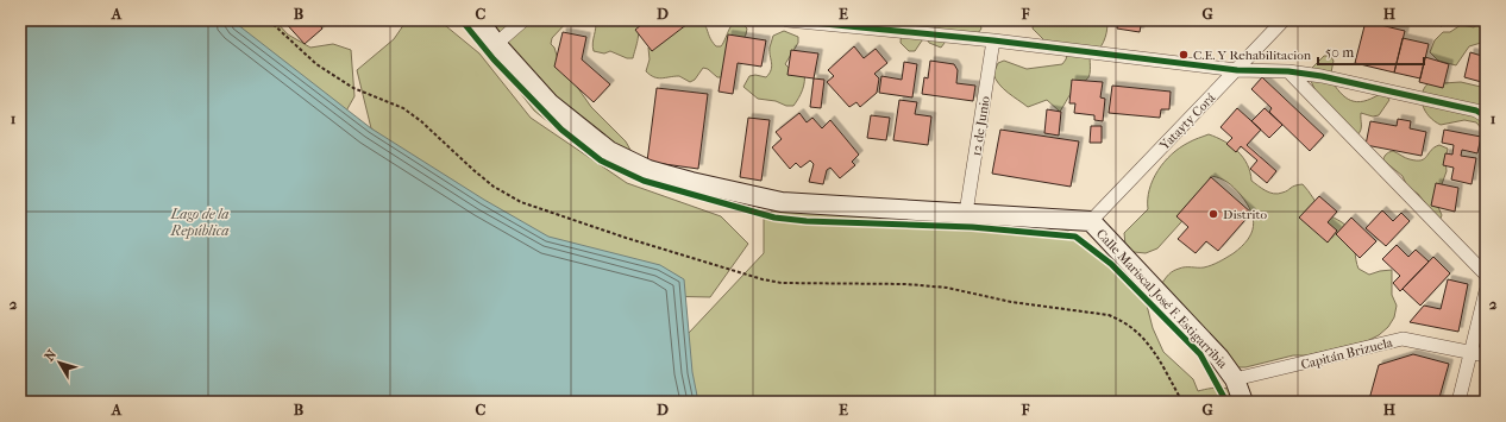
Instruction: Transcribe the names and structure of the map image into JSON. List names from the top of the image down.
{
  "streets": {
    "street": [
      "Yatayty Corá",
      "12 de Junio",
      "Calle Mariscal José F. Estigarribia",
      "Capitán Brizuela"
    ]
  },
  "crossings": [
    ["Yatayty Corá", "Calle Mariscal José F. Estigarribia"],
    ["Calle Mariscal José F. Estigarribia", "Capitán Brizuela"]
  ],
  "water": ["Lago de la República"],
  "places": ["C.E. Y Rehabilitacion", "Distrito"],
  "scale_bar": "50 m",
  "north": "top left",
  "grid": {
    "columns": [
      "A",
      "B",
      "C",
      "D",
      "E",
      "F",
      "G",
      "H"
    ],
    "rows": ["1", "2"]
  }
}
